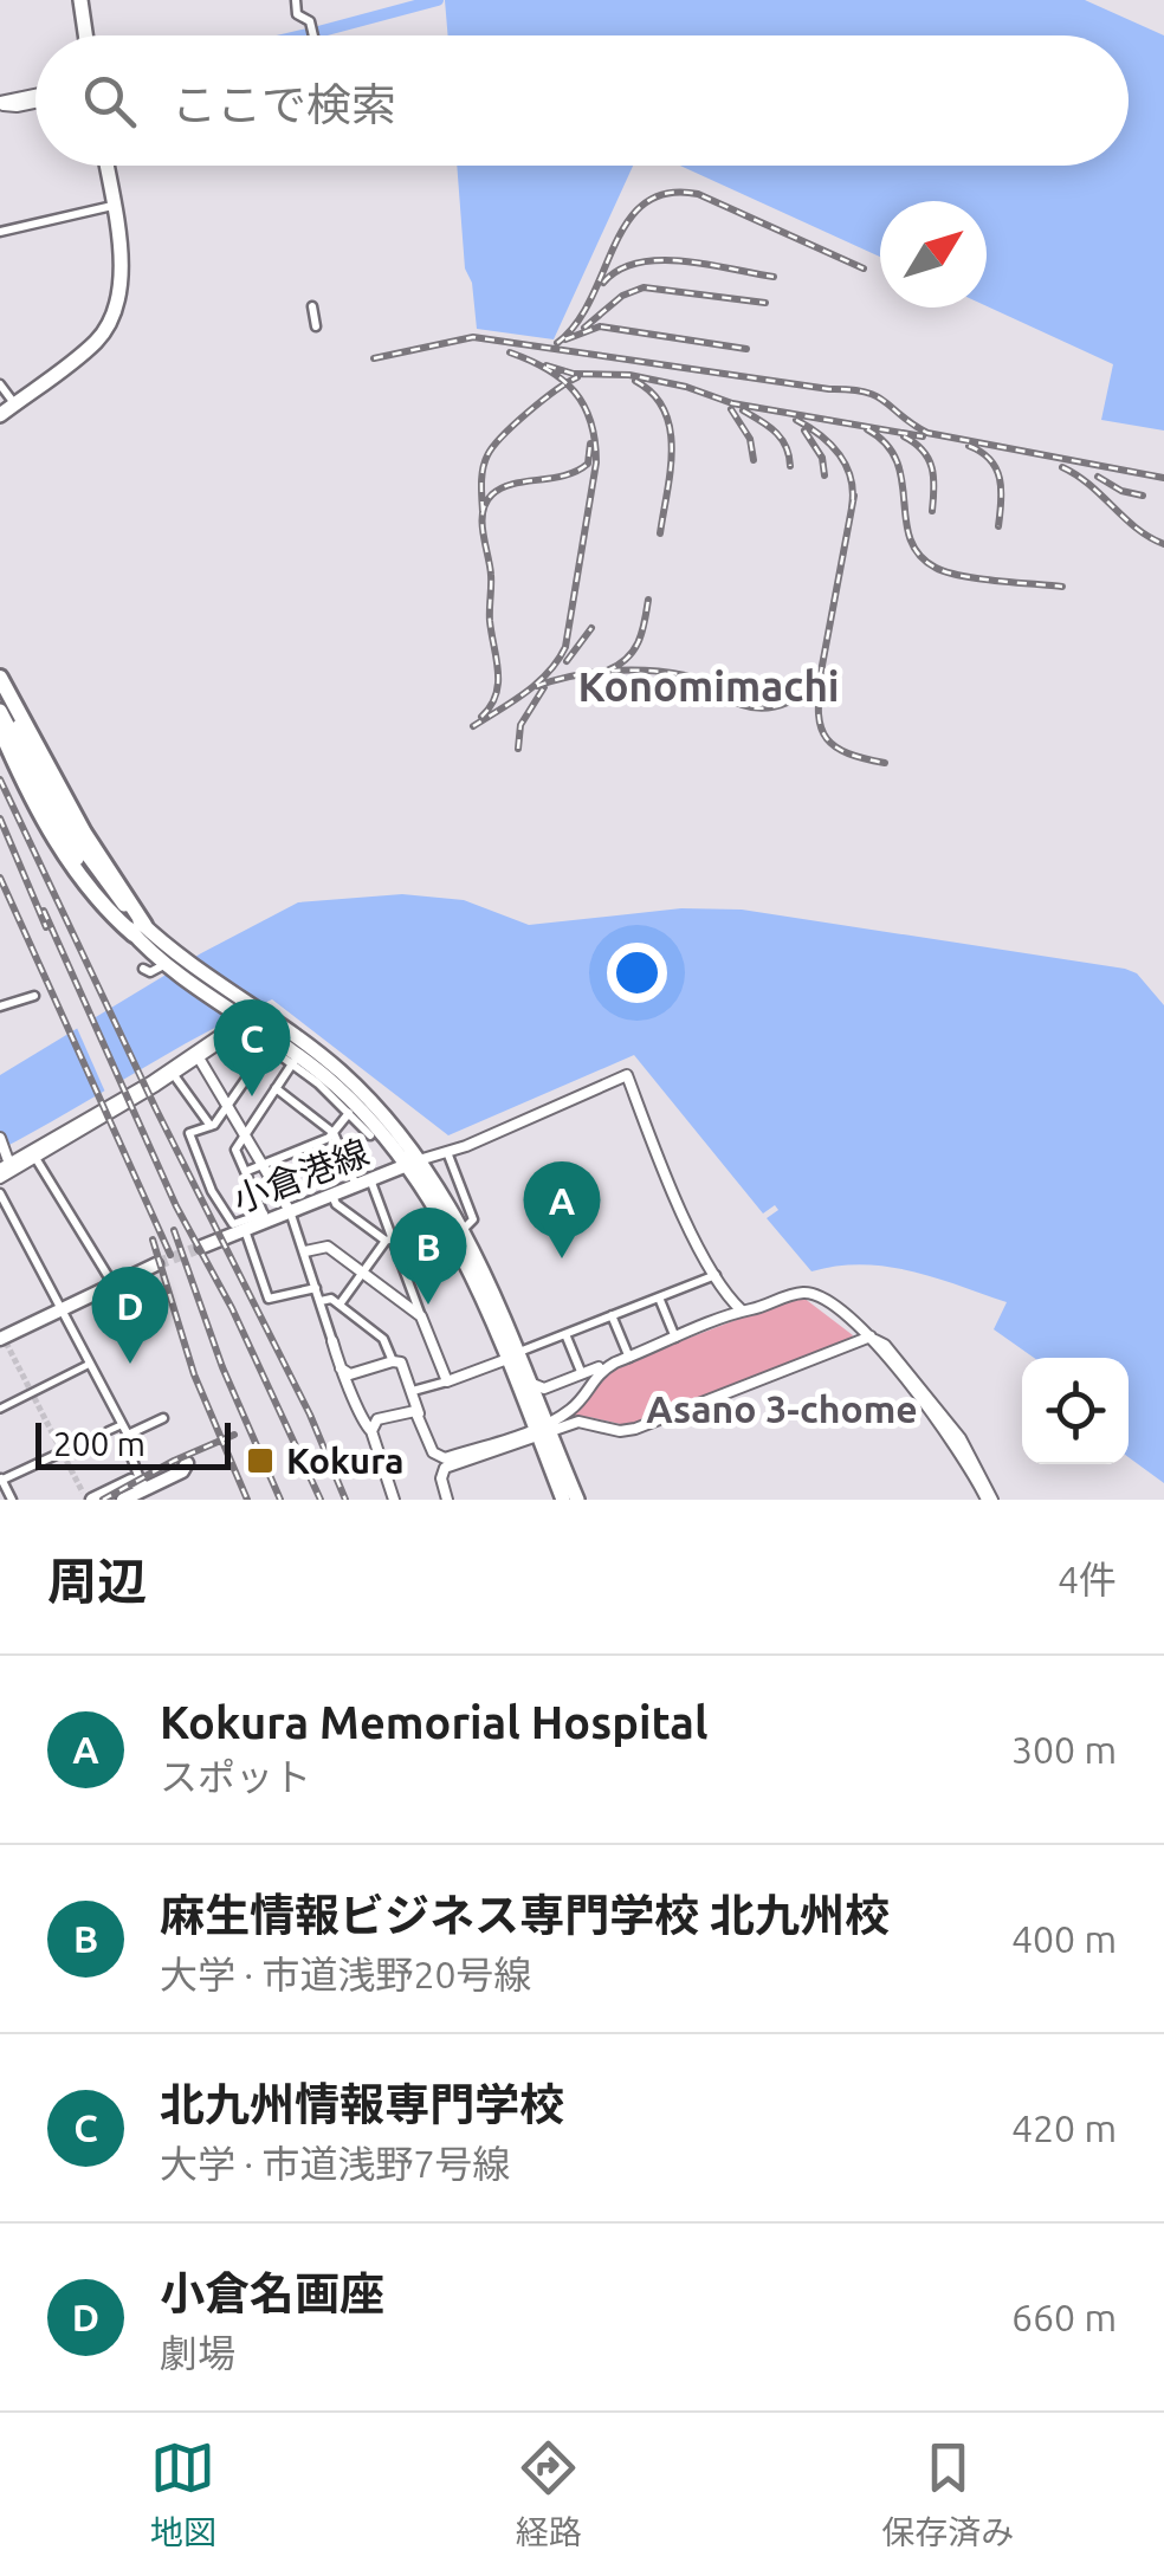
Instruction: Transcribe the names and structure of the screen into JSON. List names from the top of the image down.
{
  "streets": {
    "main road": ["小倉港線"]
  },
  "districts": ["Konomimachi", "Asano 3-chome"],
  "places": {
    "transit": ["Kokura"]
  },
  "scale_bar": "200 m",
  "north": "top right",
  "page": {
    "search": "ここで検索",
    "pins": [
      "C",
      "A",
      "B",
      "D"
    ],
    "scale": "200 m",
    "heading": ["周辺", "4件"],
    "list": [
      {
        "mark": "A",
        "name": "Kokura Memorial Hospital",
        "note": "スポット",
        "value": "300 m"
      },
      {
        "mark": "B",
        "name": "麻生情報ビジネス専門学校 北九州校",
        "note": "大学 · 市道浅野20号線",
        "value": "400 m"
      },
      {
        "mark": "C",
        "name": "北九州情報専門学校",
        "note": "大学 · 市道浅野7号線",
        "value": "420 m"
      },
      {
        "mark": "D",
        "name": "小倉名画座",
        "note": "劇場",
        "value": "660 m"
      }
    ],
    "nav": ["地図", "経路", "保存済み"]
  }
}
